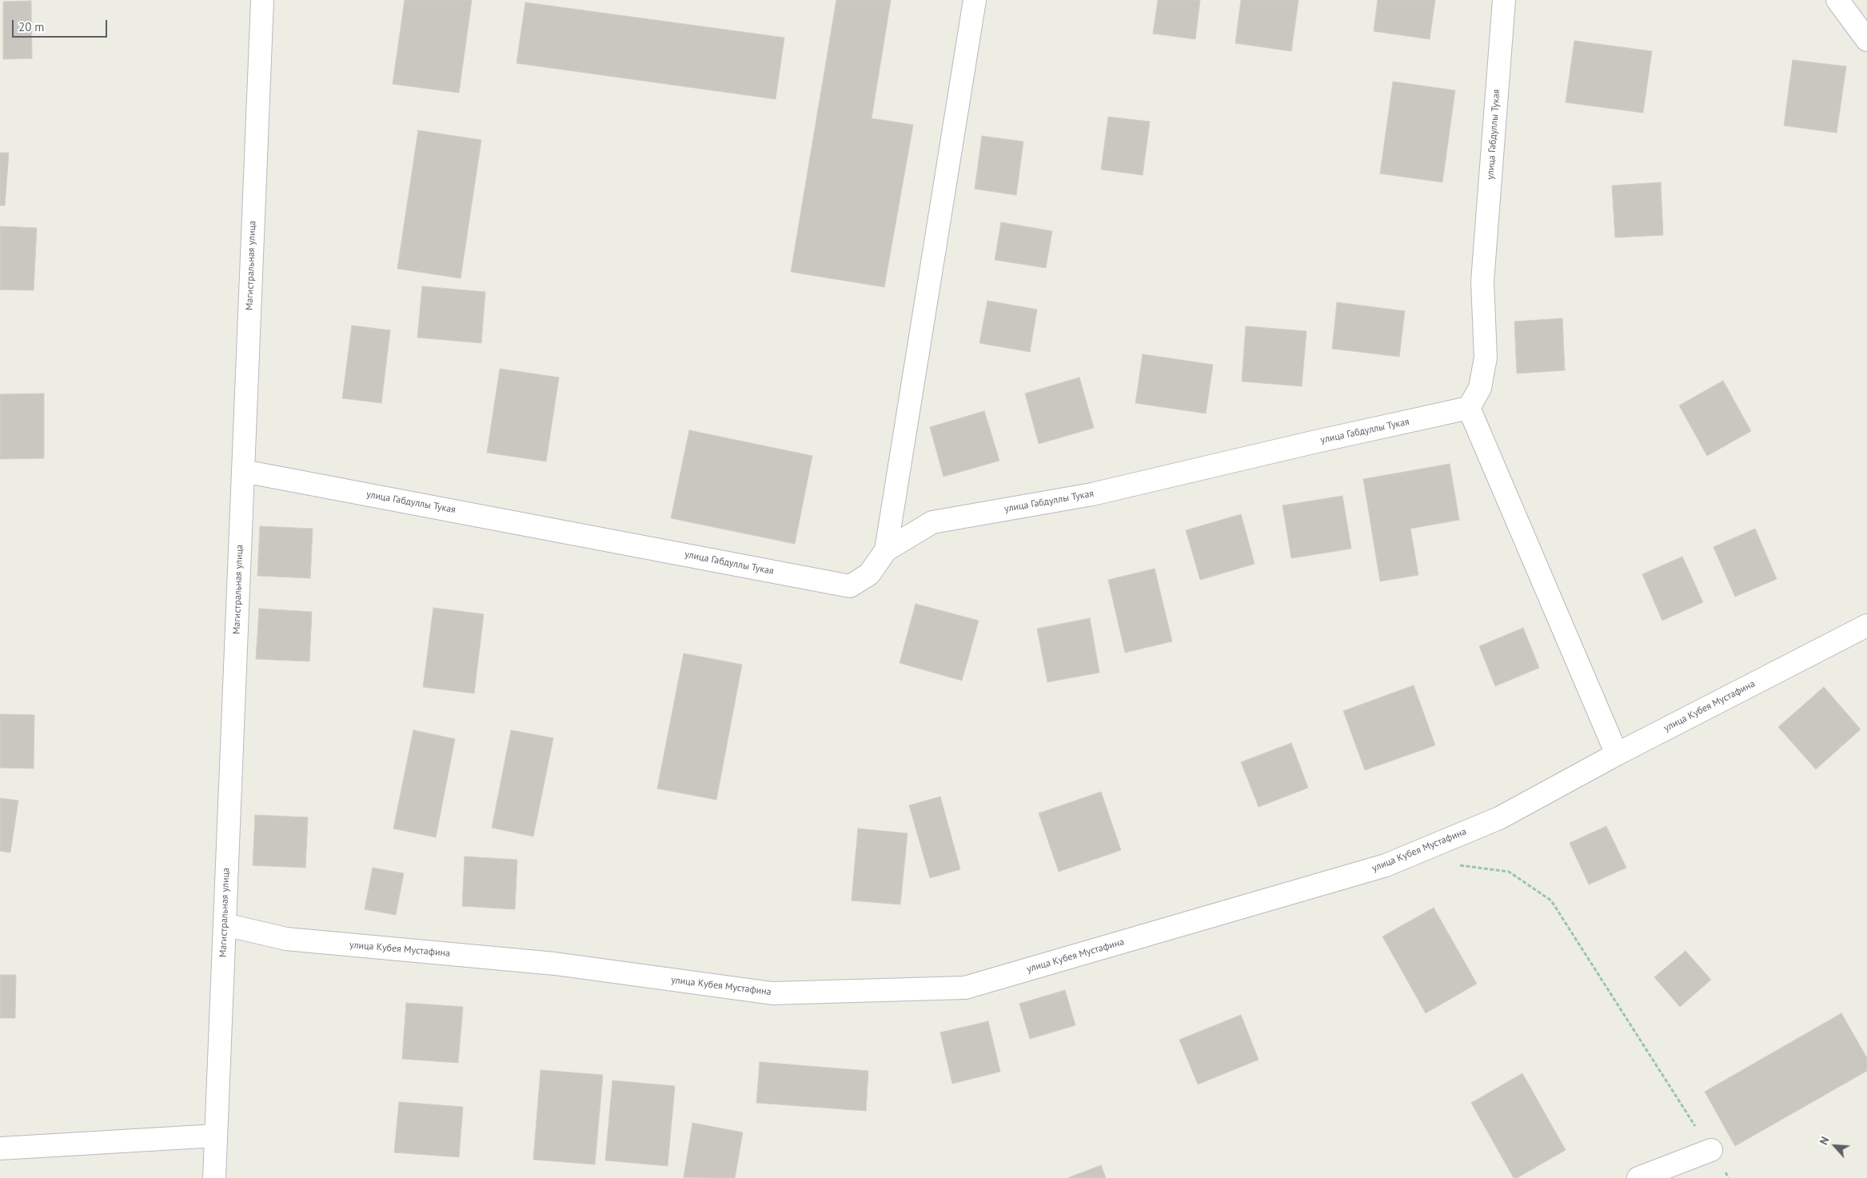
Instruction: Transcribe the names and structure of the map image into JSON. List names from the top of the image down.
{
  "streets": {
    "street": ["улица Габдуллы Тукая", "Магистральная улица", "улица Кубея Мустафина"]
  },
  "crossings": [
    ["улица Габдуллы Тукая", "Магистральная улица"],
    ["Магистральная улица", "улица Кубея Мустафина"]
  ],
  "scale_bar": "20 m",
  "north": "top left"
}
